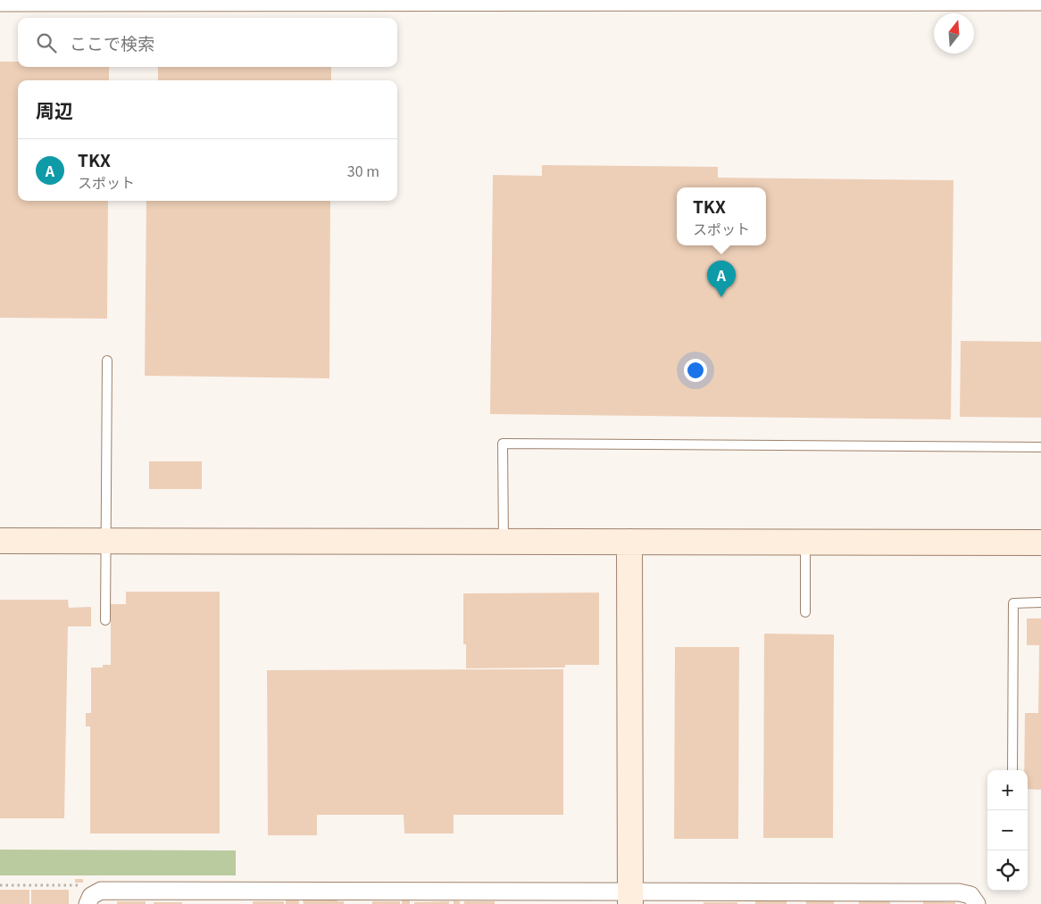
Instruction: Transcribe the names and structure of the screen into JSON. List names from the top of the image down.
{
  "north": "top",
  "page": {
    "search": "ここで検索",
    "heading": "周辺",
    "list": [
      {
        "mark": "A",
        "name": "TKX",
        "note": "スポット",
        "value": "30 m"
      }
    ],
    "popup": ["TKX", "スポット"],
    "pins": "A",
    "map_buttons": ["+", "−"]
  }
}
